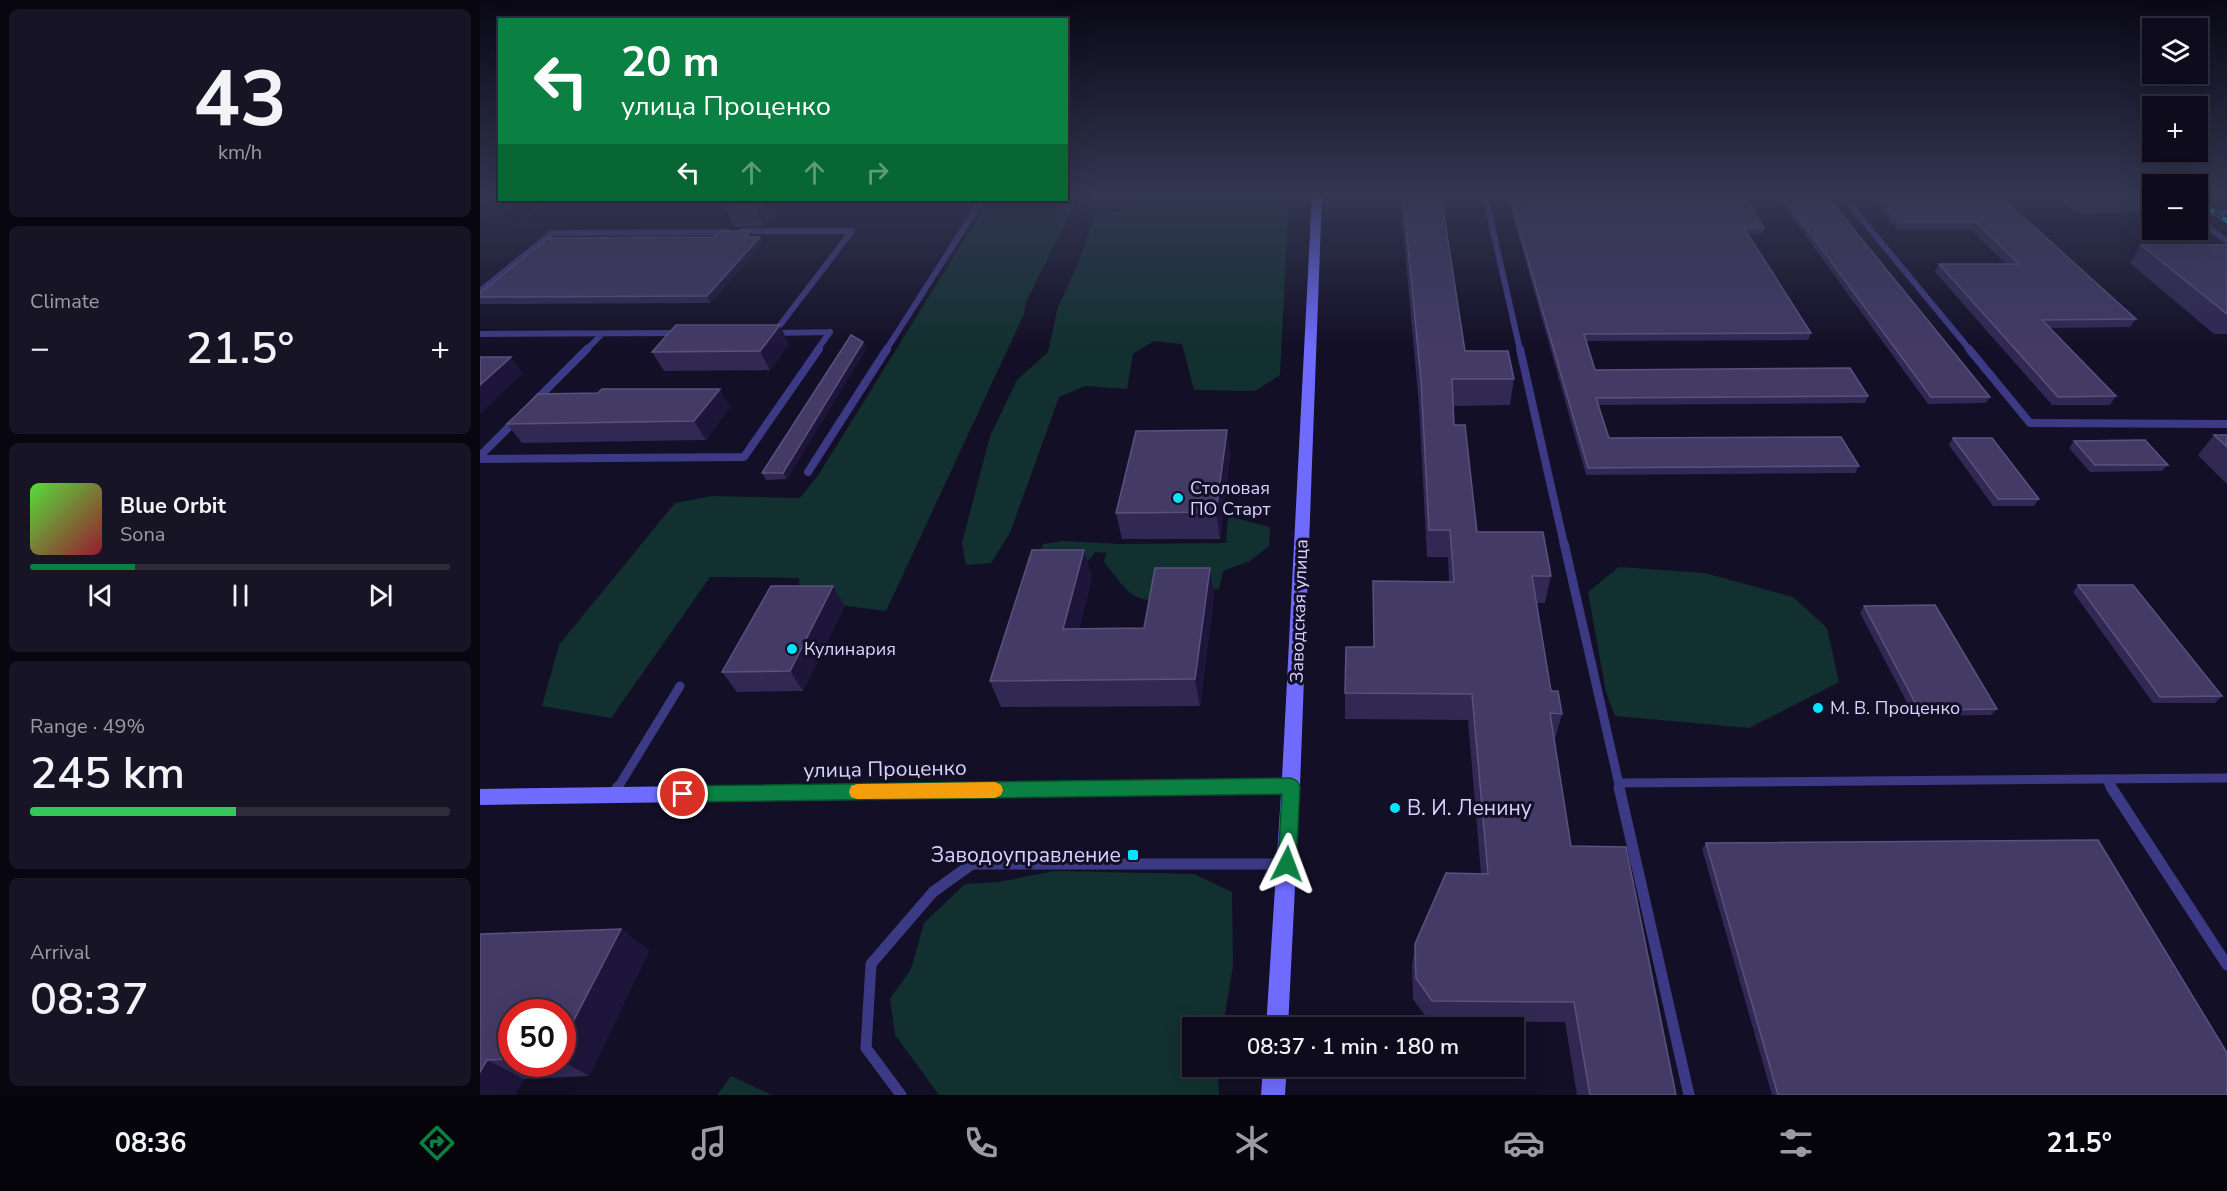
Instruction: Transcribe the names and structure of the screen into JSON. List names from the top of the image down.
{
  "streets": {
    "main road": ["Заводская улица", "улица Проценко"]
  },
  "crossings": [
    ["Заводская улица", "улица Проценко"]
  ],
  "places": {
    "other": [
      "Столовая ПО Старт",
      "Кулинария",
      "М. В. Проценко",
      "В. И. Ленину"
    ],
    "transit": ["Заводоуправление"]
  },
  "page": {
    "tile": [
      ["43", "km/h"],
      "Climate",
      ["Range · 49%", "245 km"],
      ["Arrival", "08:37"]
    ],
    "map_buttons": ["+", "−"],
    "turn": ["20 m", "улица Проценко"],
    "heat": ["−", "21.5°", "+"],
    "song": ["Blue Orbit", "Sona"],
    "limit": "50",
    "trip": "08:37 · 1 min · 180 m",
    "tabs": ["08:36", "21.5°"]
  }
}
